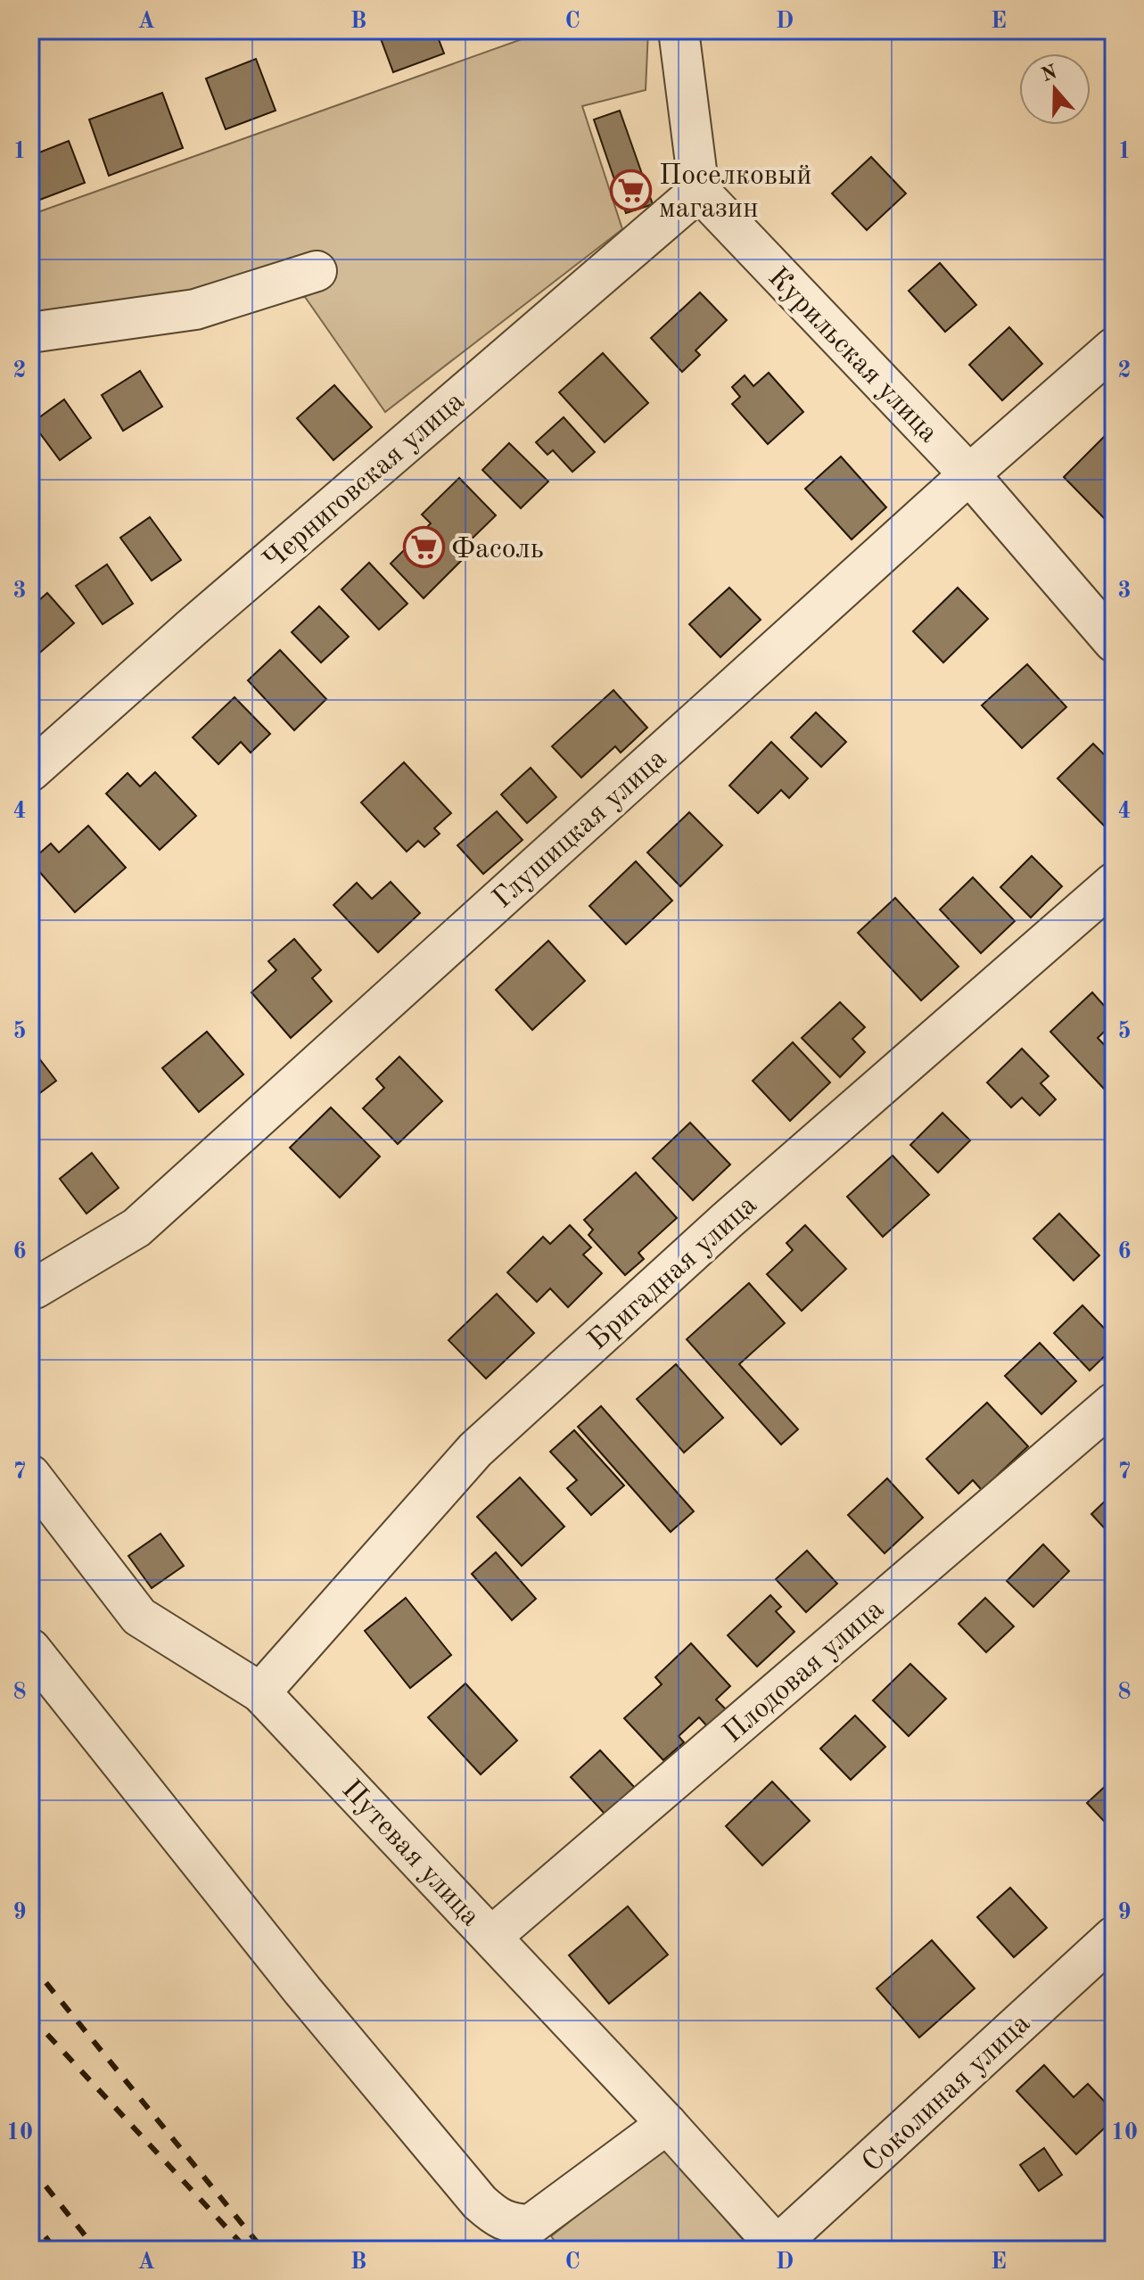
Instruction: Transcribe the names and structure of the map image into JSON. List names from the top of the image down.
{
  "streets": {
    "street": [
      "Курильская улица",
      "Черниговская улица",
      "Глушицкая улица",
      "Бригадная улица",
      "Плодовая улица",
      "Путевая улица",
      "Соколиная улица"
    ]
  },
  "crossings": [
    ["Курильская улица", "Черниговская улица"],
    ["Курильская улица", "Глушицкая улица"],
    ["Бригадная улица", "Путевая улица"],
    ["Плодовая улица", "Путевая улица"],
    ["Путевая улица", "Соколиная улица"]
  ],
  "places": {
    "supermarket": ["Поселковый магазин", "Фасоль"]
  },
  "north": "top",
  "grid": {
    "columns": [
      "A",
      "B",
      "C",
      "D",
      "E"
    ],
    "rows": [
      "1",
      "2",
      "3",
      "4",
      "5",
      "6",
      "7",
      "8",
      "9",
      "10"
    ]
  }
}
